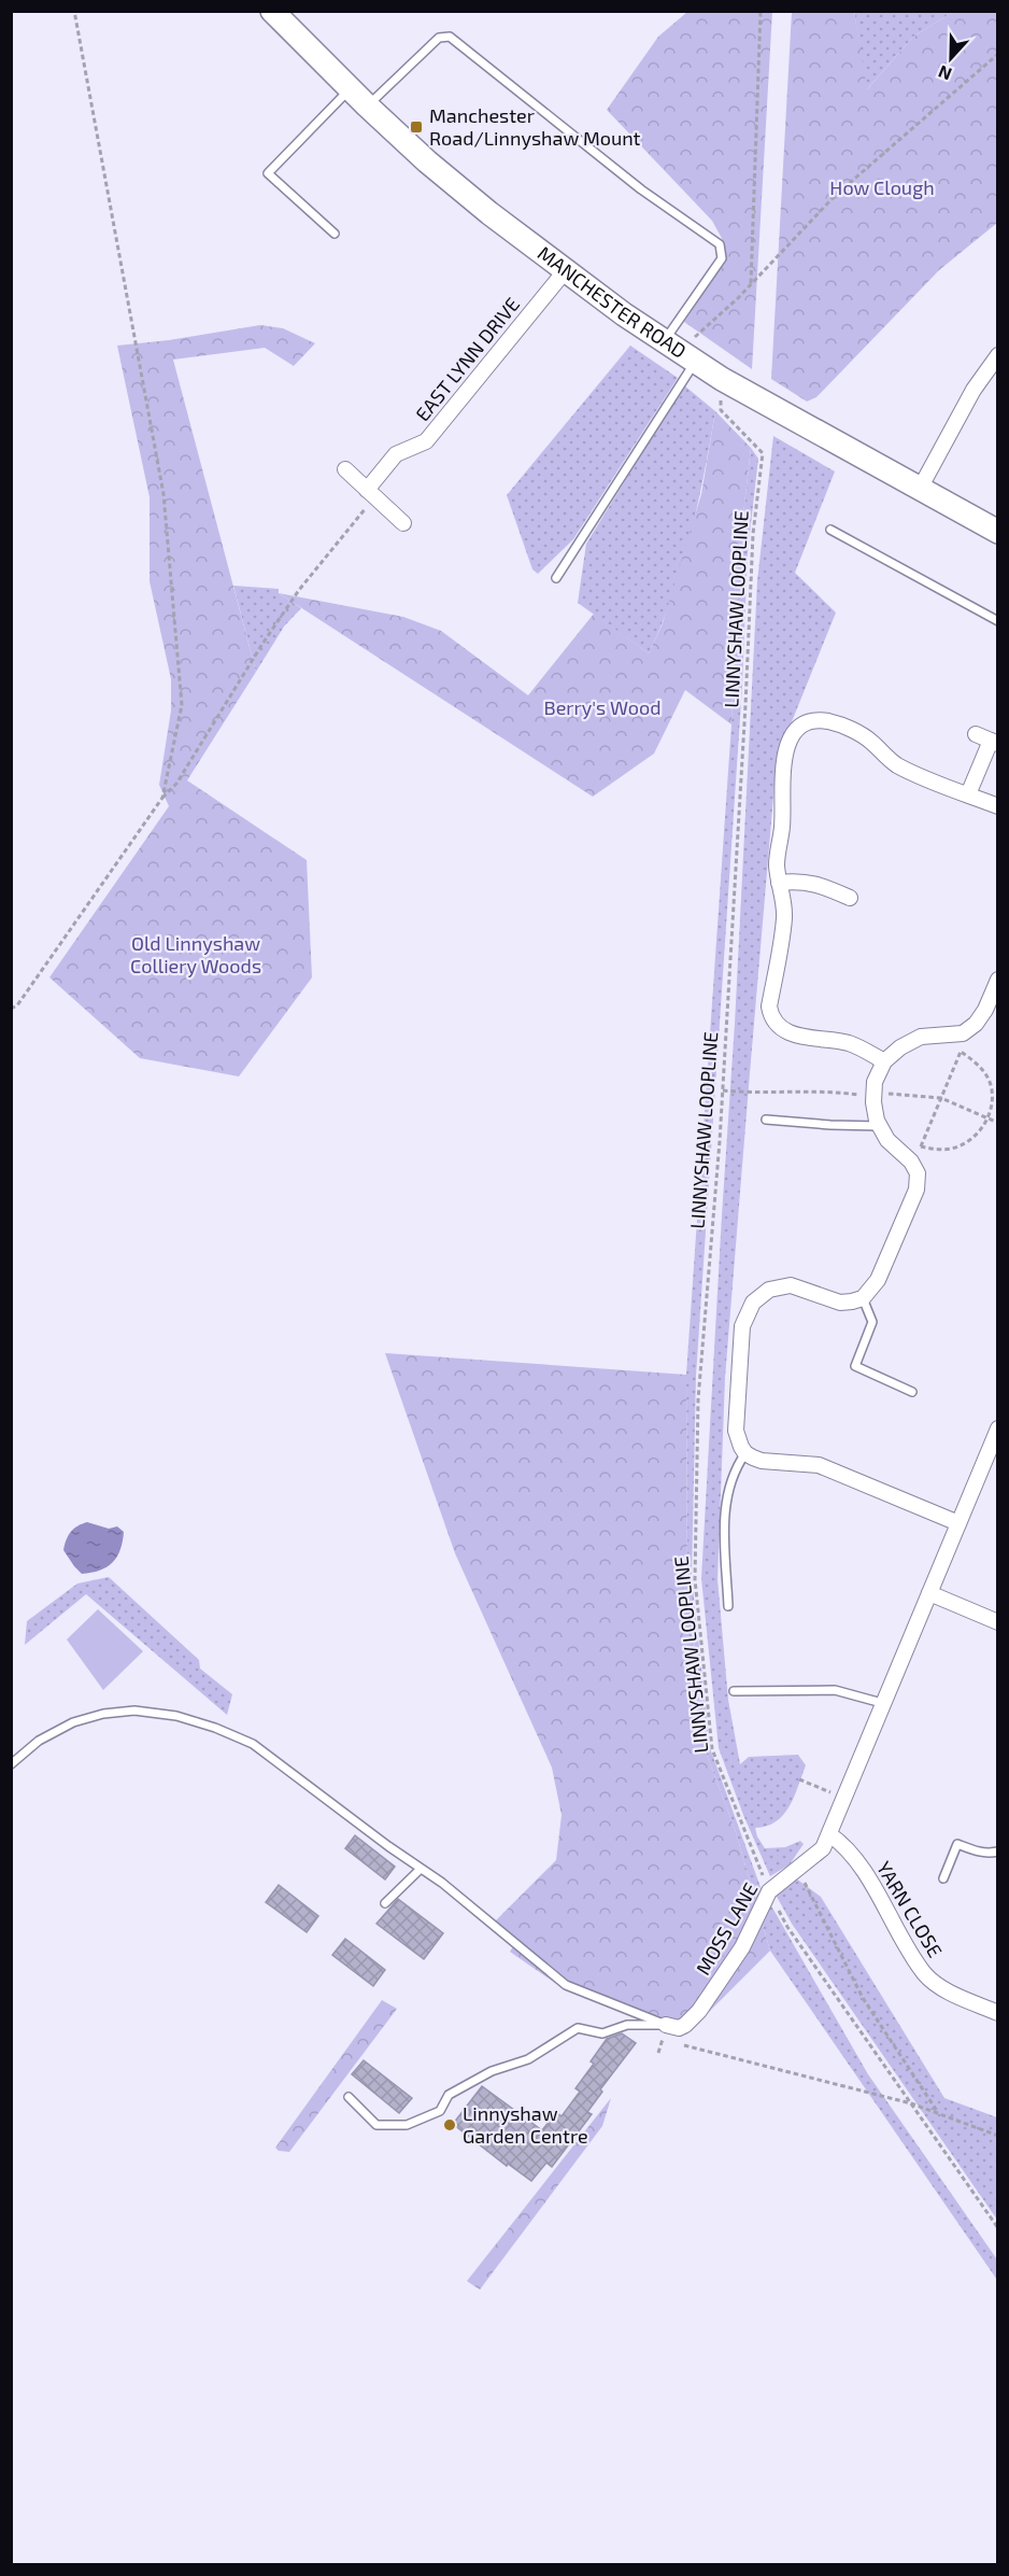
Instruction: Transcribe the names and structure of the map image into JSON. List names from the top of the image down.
{
  "streets": {
    "main road": ["MANCHESTER ROAD"],
    "street": ["EAST LYNN DRIVE", "YARN CLOSE", "MOSS LANE"],
    "path": ["LINNYSHAW LOOPLINE"]
  },
  "crossings": [
    ["MANCHESTER ROAD", "EAST LYNN DRIVE"],
    ["MANCHESTER ROAD", "LINNYSHAW LOOPLINE"],
    ["LINNYSHAW LOOPLINE", "MOSS LANE"],
    ["YARN CLOSE", "MOSS LANE"]
  ],
  "parks": ["How Clough", "Berry's Wood", "Old Linnyshaw Colliery Woods"],
  "places": {
    "transit": ["Manchester Road/Linnyshaw Mount"],
    "other": ["Linnyshaw Garden Centre"]
  },
  "north": "bottom"
}
